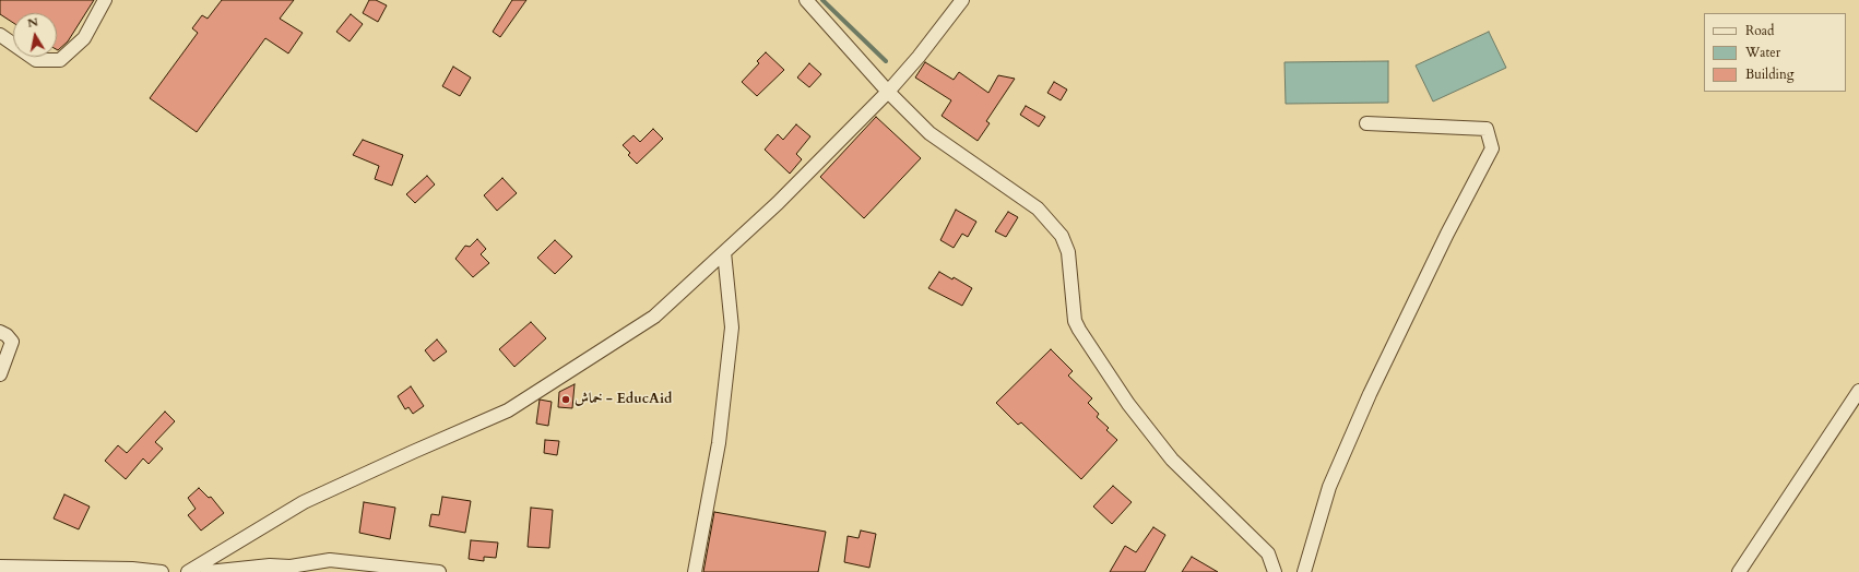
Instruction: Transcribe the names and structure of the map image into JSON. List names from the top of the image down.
{
  "places": ["خماش - EducAid"],
  "legend": ["Road", "Water", "Building"],
  "north": "top"
}
